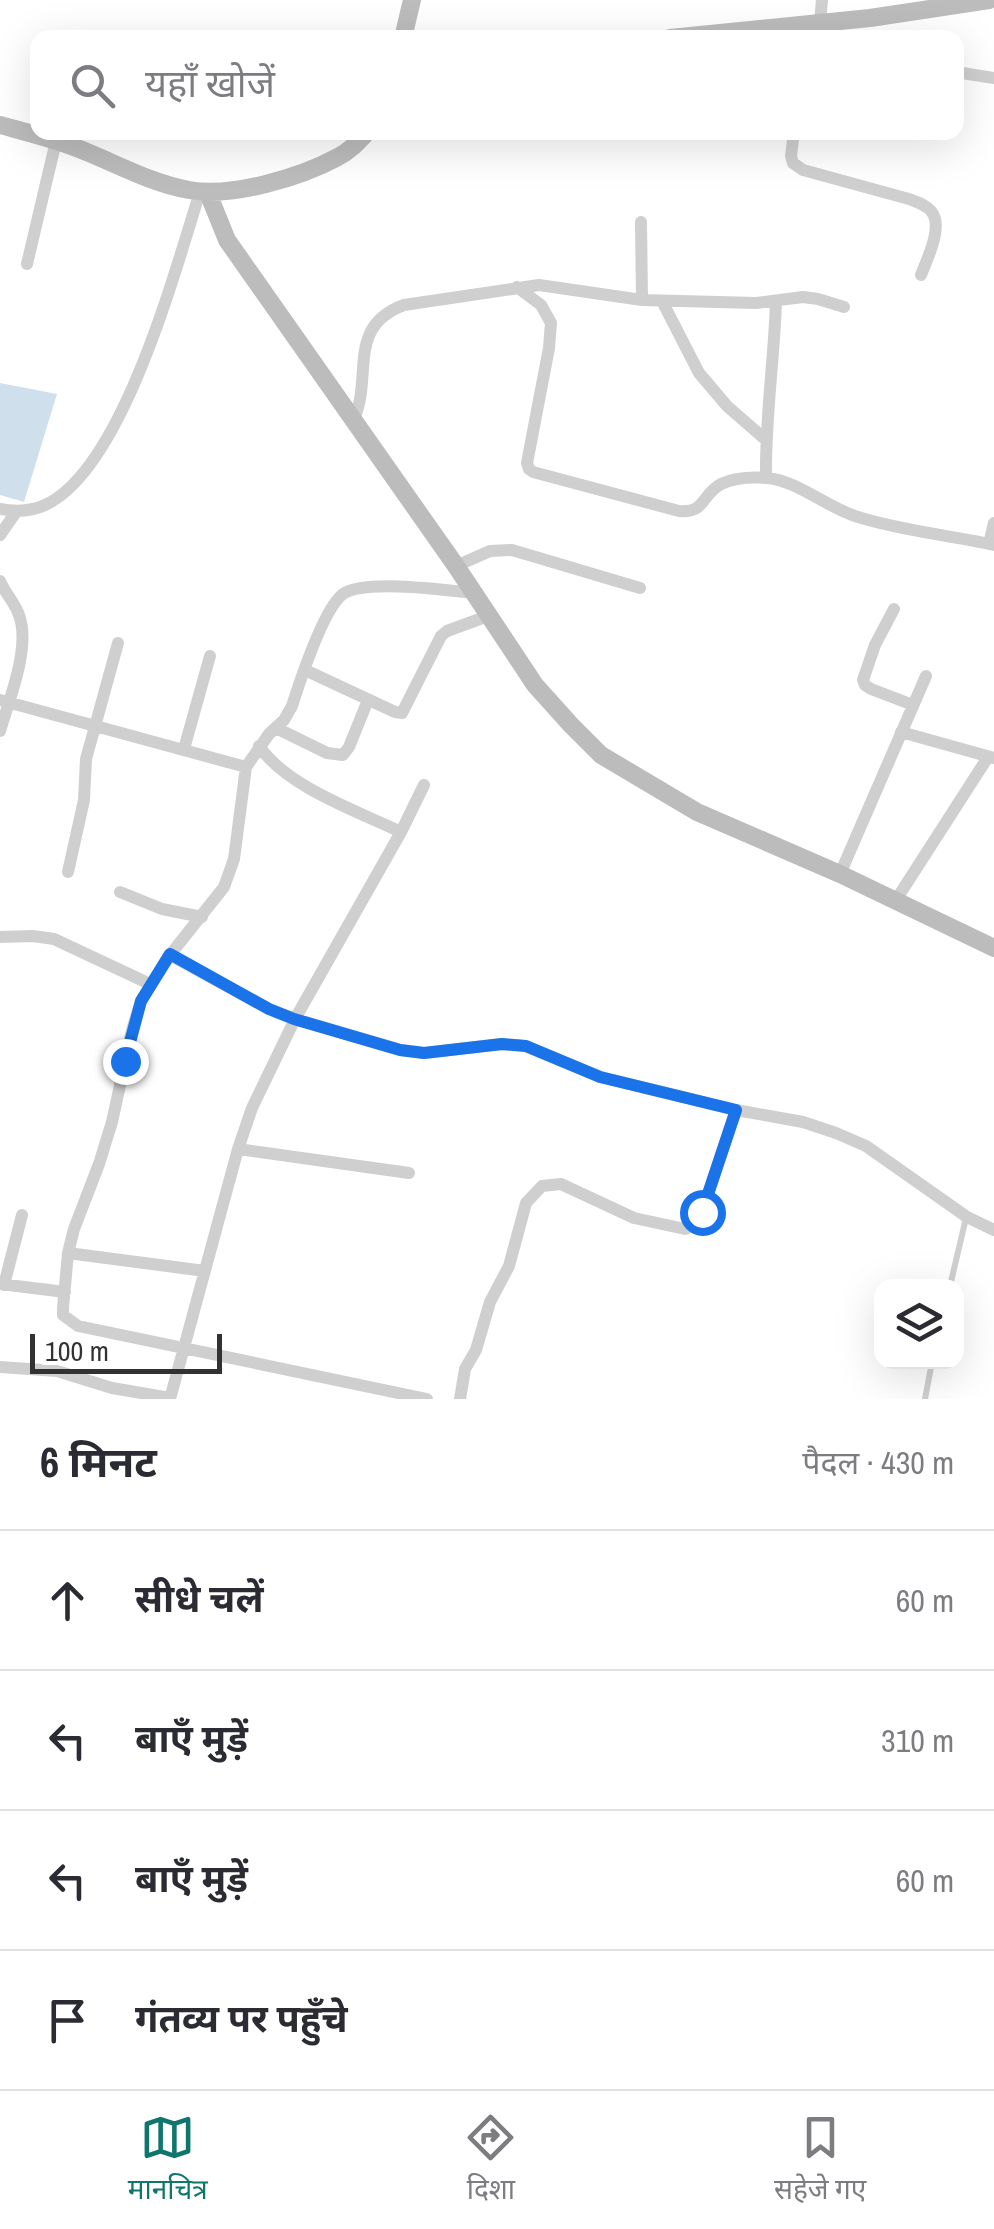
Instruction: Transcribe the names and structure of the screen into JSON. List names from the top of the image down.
{
  "scale_bar": "100 m",
  "page": {
    "search": "यहाँ खोजें",
    "scale": "100 m",
    "heading": ["6 मिनट", "पैदल · 430 m"],
    "list": [
      ["सीधे चलें", "60 m"],
      ["बाएँ मुड़ें", "310 m"],
      ["बाएँ मुड़ें", "60 m"],
      "गंतव्य पर पहुँचे"
    ],
    "nav": ["मानचित्र", "दिशा", "सहेजे गए"]
  }
}
